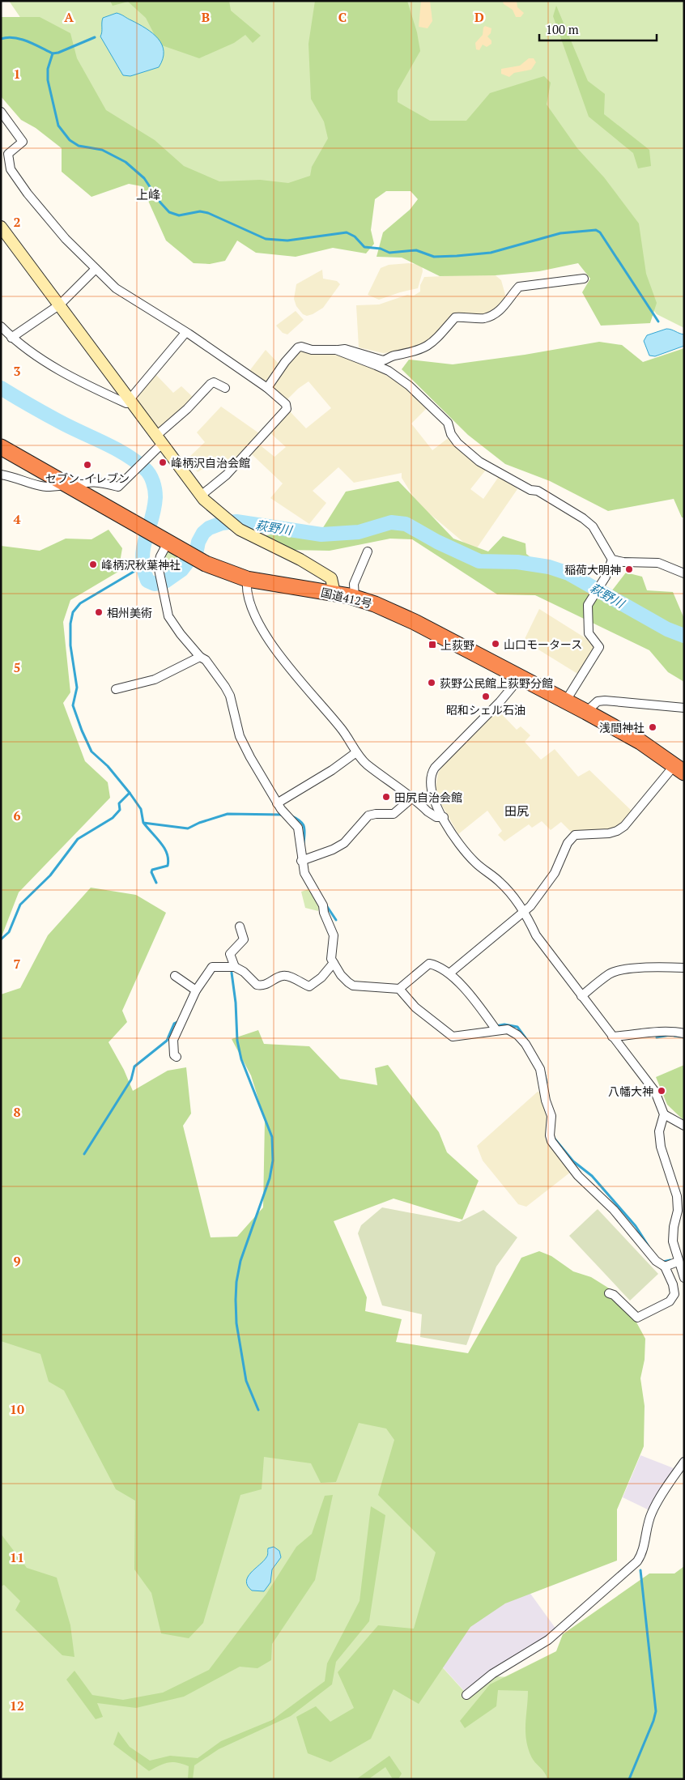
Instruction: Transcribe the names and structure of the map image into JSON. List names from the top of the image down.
{
  "streets": {
    "highway": ["国道412号"]
  },
  "districts": ["上峰", "田尻"],
  "water": ["萩野川"],
  "places": {
    "other": [
      "峰柄沢自治会館",
      "セブン-イレブン",
      "峰柄沢秋葉神社",
      "稲荷大明神",
      "相州美術",
      "山口モータース",
      "荻野公民館上荻野分館",
      "昭和シェル石油",
      "浅間神社",
      "田尻自治会館",
      "八幡大神"
    ],
    "transit": ["上荻野"]
  },
  "scale_bar": "100 m",
  "grid": {
    "columns": [
      "A",
      "B",
      "C",
      "D"
    ],
    "rows": [
      "1",
      "2",
      "3",
      "4",
      "5",
      "6",
      "7",
      "8",
      "9",
      "10",
      "11",
      "12"
    ]
  }
}
